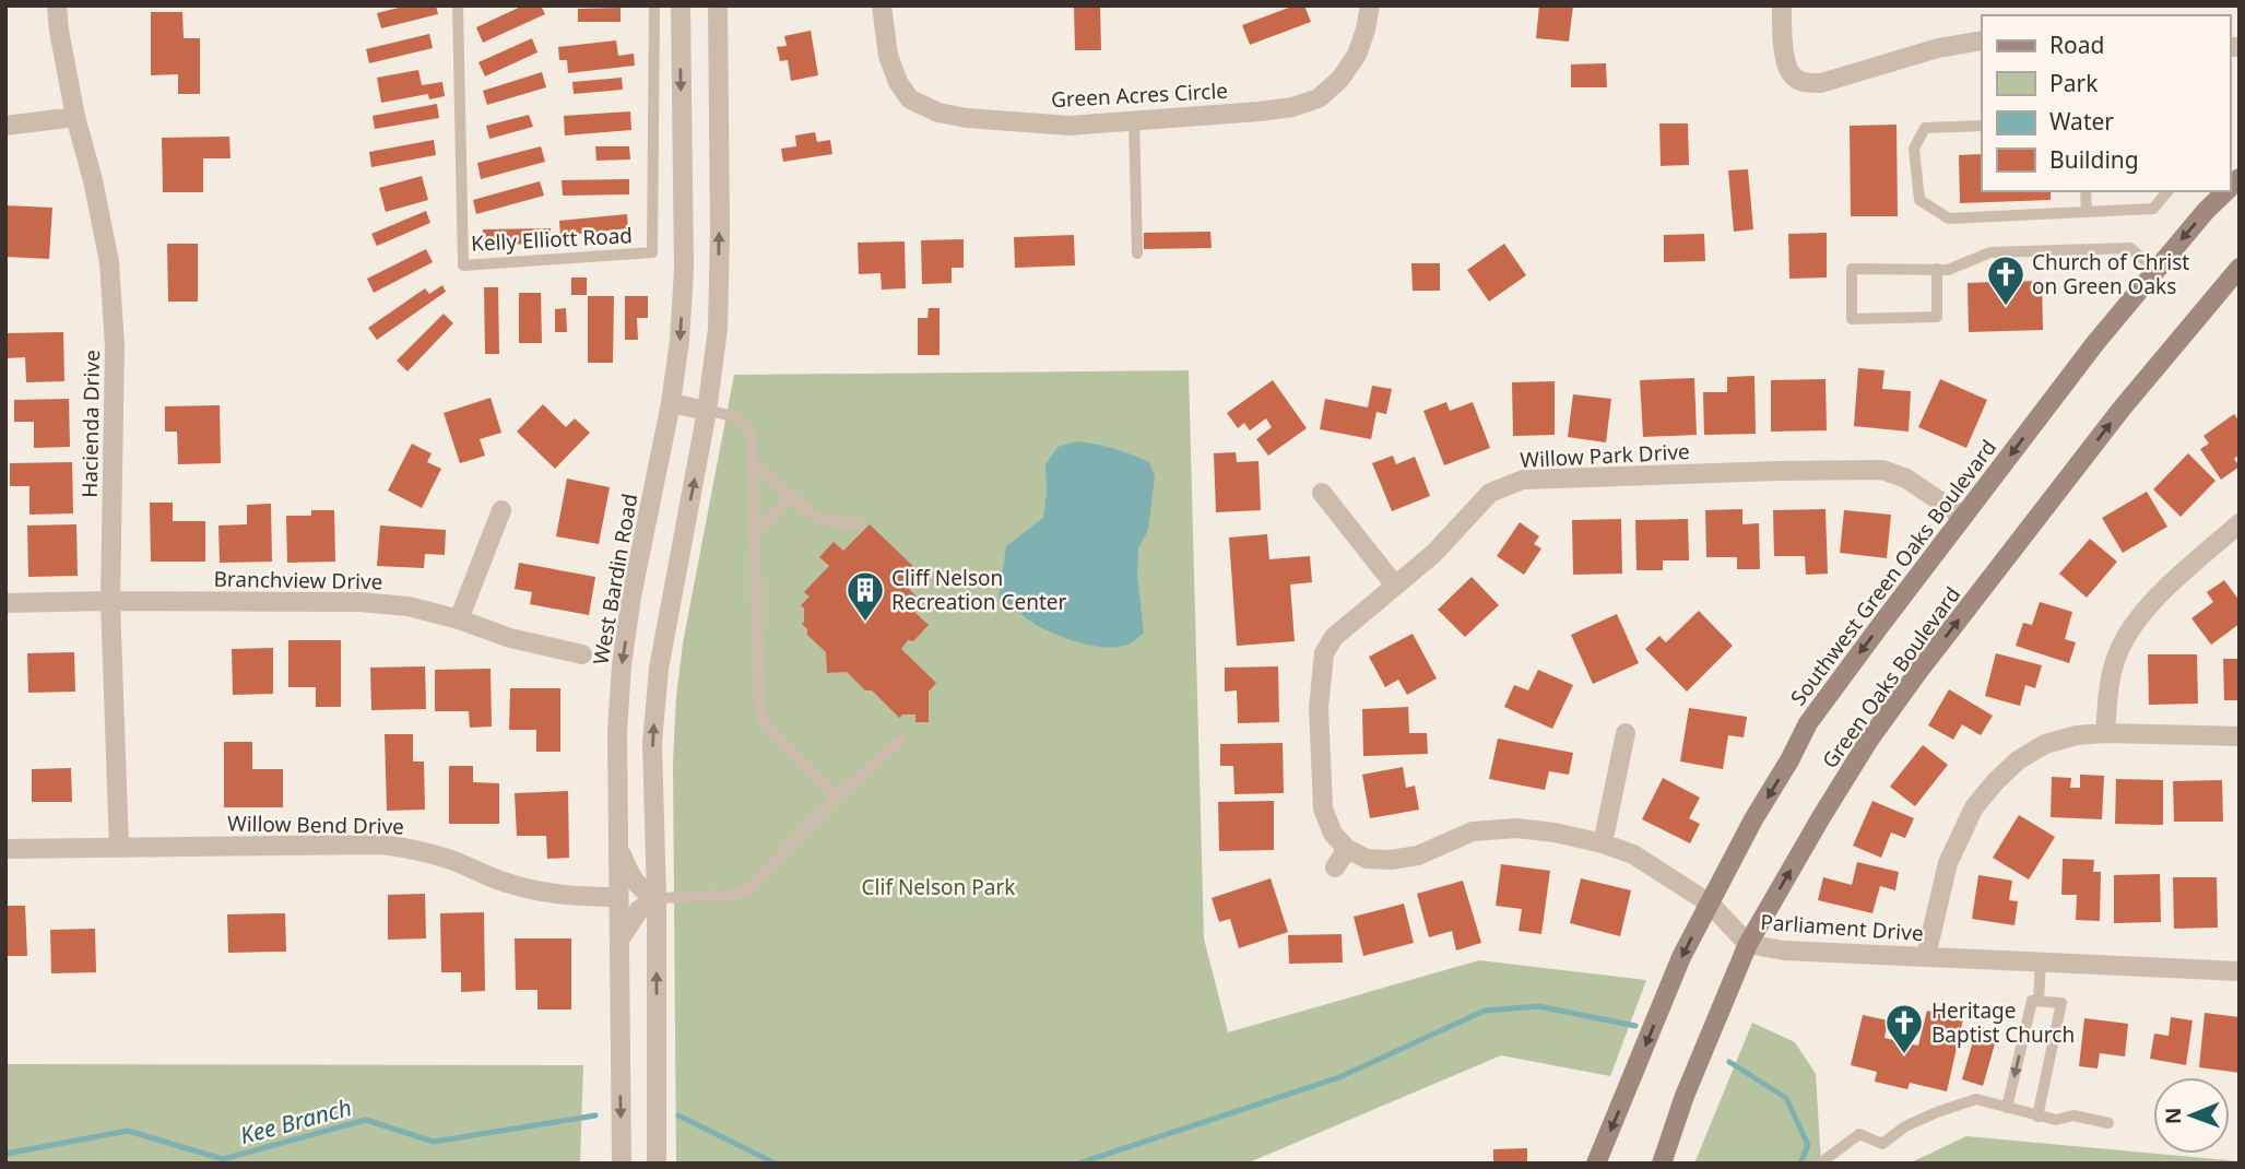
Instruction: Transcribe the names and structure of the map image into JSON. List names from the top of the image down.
{
  "streets": {
    "main road": ["Southwest Green Oaks Boulevard", "Green Oaks Boulevard"],
    "street": [
      "Green Acres Circle",
      "Hacienda Drive",
      "Willow Park Drive",
      "West Bardin Road",
      "Branchview Drive",
      "Willow Bend Drive",
      "Parliament Drive"
    ],
    "lane": ["Kelly Elliott Road"]
  },
  "crossings": [
    ["Hacienda Drive", "Branchview Drive"],
    ["Hacienda Drive", "Willow Bend Drive"],
    ["Willow Park Drive", "Southwest Green Oaks Boulevard"],
    ["Willow Park Drive", "Parliament Drive"],
    ["Southwest Green Oaks Boulevard", "Parliament Drive"],
    ["West Bardin Road", "Willow Bend Drive"],
    ["Green Oaks Boulevard", "Parliament Drive"]
  ],
  "one_way": ["Southwest Green Oaks Boulevard", "Green Oaks Boulevard"],
  "water": ["Kee Branch"],
  "parks": ["Clif Nelson Park"],
  "places": {
    "church": ["Church of Christ on Green Oaks", "Heritage Baptist Church"],
    "building": ["Cliff Nelson Recreation Center"]
  },
  "legend": [
    "Road",
    "Park",
    "Water",
    "Building"
  ],
  "north": "left"
}
